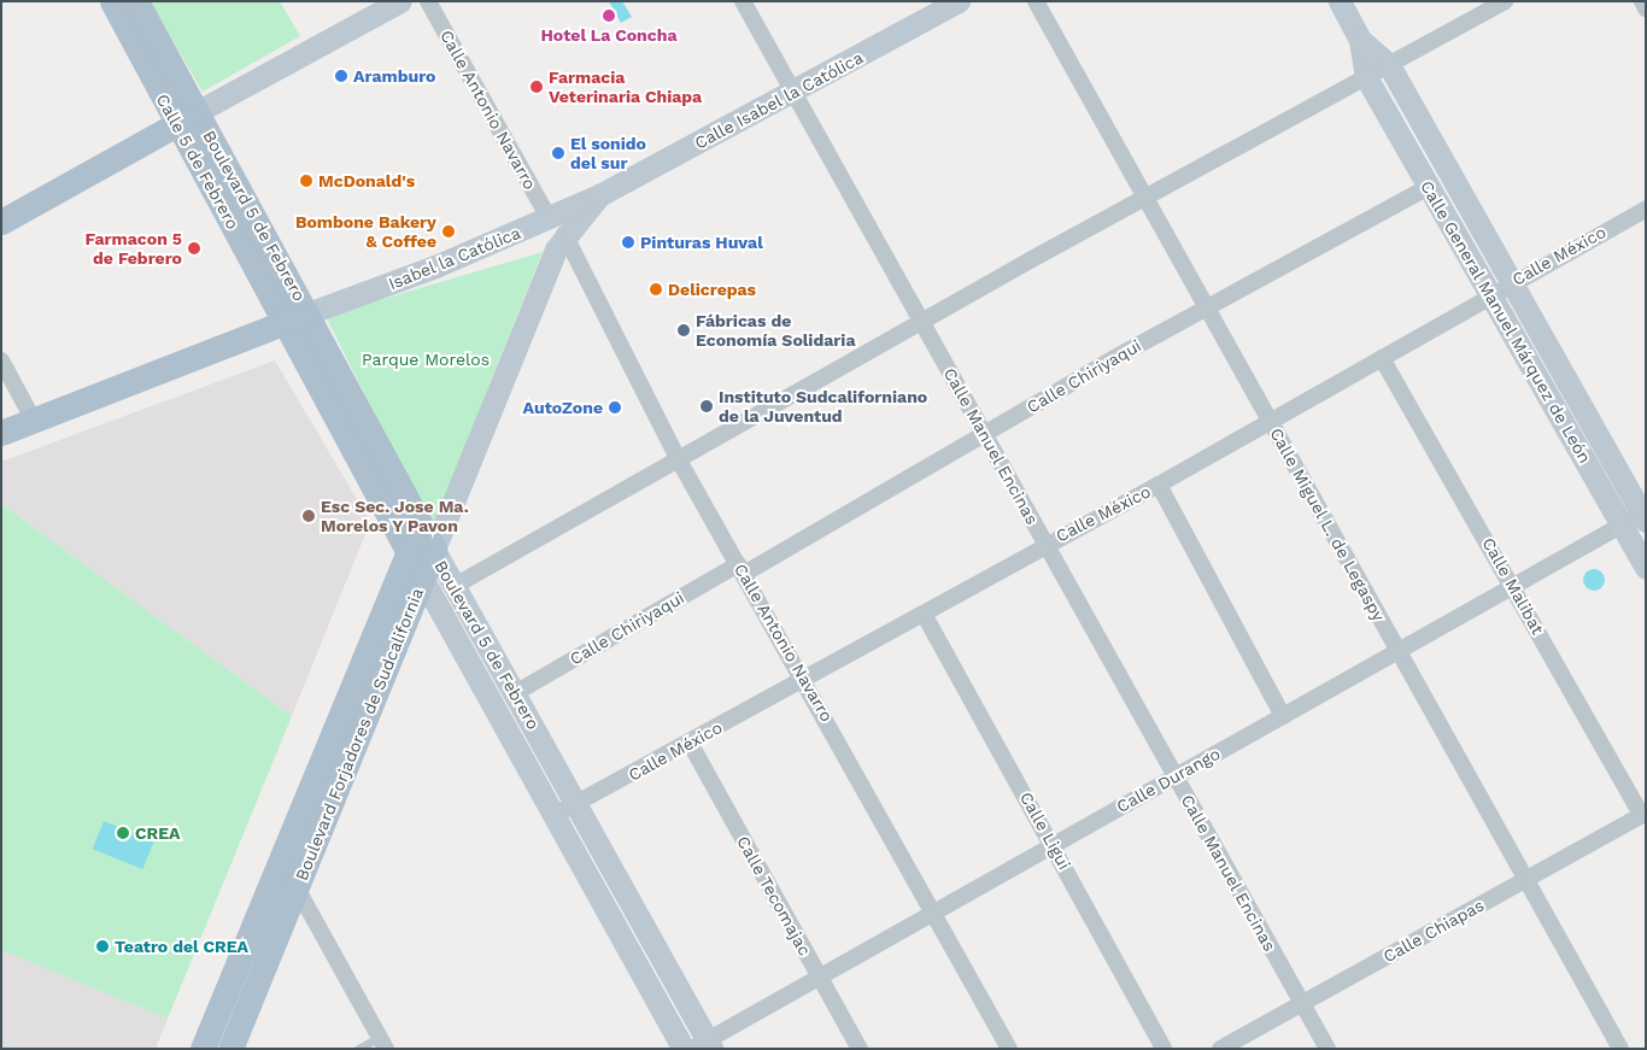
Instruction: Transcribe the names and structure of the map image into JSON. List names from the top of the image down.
{
  "streets": {
    "main road": ["Calle 5 de Febrero", "Boulevard 5 de Febrero", "Boulevard Forjadores de Sudcalifornia"],
    "street": [
      "Calle Isabel la Católica",
      "Calle Antonio Navarro",
      "Calle México",
      "Isabel la Católica",
      "Calle General Manuel Márquez de León",
      "Calle Chiriyaqui",
      "Calle Manuel Encinas",
      "Calle Miguel L. de Legaspy",
      "Calle Malibat",
      "Calle Durango",
      "Calle Ligui",
      "Calle Tecomajac",
      "Calle Chiapas"
    ]
  },
  "crossings": [
    ["Calle Isabel la Católica", "Isabel la Católica"],
    ["Calle Isabel la Católica", "Calle Manuel Encinas"],
    ["Calle Antonio Navarro", "Calle México"],
    ["Calle Antonio Navarro", "Isabel la Católica"],
    ["Calle Antonio Navarro", "Calle Chiriyaqui"],
    ["Calle Antonio Navarro", "Boulevard Forjadores de Sudcalifornia"],
    ["Calle Antonio Navarro", "Calle Durango"],
    ["Calle 5 de Febrero", "Boulevard 5 de Febrero"],
    ["Calle 5 de Febrero", "Isabel la Católica"],
    ["Boulevard 5 de Febrero", "Calle México"],
    ["Boulevard 5 de Febrero", "Isabel la Católica"],
    ["Boulevard 5 de Febrero", "Calle Chiriyaqui"],
    ["Boulevard 5 de Febrero", "Boulevard Forjadores de Sudcalifornia"],
    ["Boulevard 5 de Febrero", "Calle Durango"],
    ["Calle México", "Calle General Manuel Márquez de León"],
    ["Calle México", "Calle Manuel Encinas"],
    ["Calle México", "Calle Miguel L. de Legaspy"],
    ["Calle México", "Calle Malibat"],
    ["Calle México", "Calle Ligui"],
    ["Calle México", "Calle Tecomajac"],
    ["Isabel la Católica", "Boulevard Forjadores de Sudcalifornia"],
    ["Calle General Manuel Márquez de León", "Calle Chiriyaqui"],
    ["Calle General Manuel Márquez de León", "Calle Durango"],
    ["Calle Chiriyaqui", "Calle Manuel Encinas"],
    ["Calle Chiriyaqui", "Calle Miguel L. de Legaspy"],
    ["Calle Manuel Encinas", "Calle Durango"],
    ["Calle Manuel Encinas", "Calle Chiapas"],
    ["Calle Miguel L. de Legaspy", "Calle Durango"],
    ["Calle Miguel L. de Legaspy", "Calle Chiapas"],
    ["Calle Malibat", "Calle Durango"],
    ["Calle Malibat", "Calle Chiapas"],
    ["Calle Durango", "Calle Ligui"],
    ["Calle Durango", "Calle Tecomajac"]
  ],
  "parks": ["Parque Morelos"],
  "places": [
    "Hotel La Concha",
    "Aramburo",
    "Farmacia Veterinaria Chiapa",
    "El sonido del sur",
    "McDonald's",
    "Bombone Bakery & Coffee",
    "Pinturas Huval",
    "Farmacon 5 de Febrero",
    "Delicrepas",
    "Fábricas de Economía Solidaria",
    "Instituto Sudcaliforniano de la Juventud",
    "AutoZone",
    "Esc Sec. Jose Ma. Morelos Y Pavon",
    "CREA",
    "Teatro del CREA"
  ]
}
